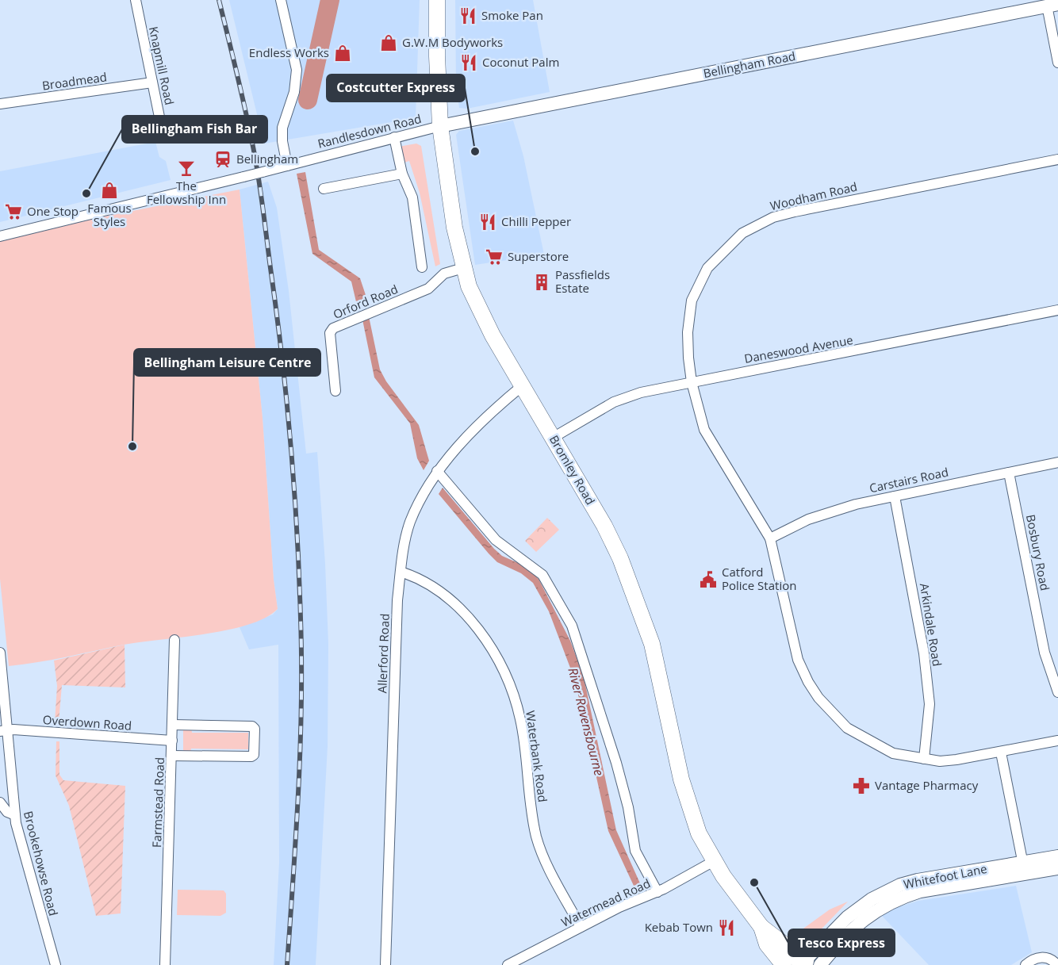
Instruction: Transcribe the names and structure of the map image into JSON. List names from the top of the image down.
{
  "streets": {
    "main road": ["Bromley Road"],
    "street": [
      "Bellingham Road",
      "Knapmill Road",
      "Broadmead",
      "Randlesdown Road",
      "Woodham Road",
      "Orford Road",
      "Daneswood Avenue",
      "Carstairs Road",
      "Bosbury Road",
      "Arkindale Road",
      "Allerford Road",
      "Overdown Road",
      "Waterbank Road",
      "Farmstead Road",
      "Brookehowse Road",
      "Whitefoot Lane",
      "Watermead Road"
    ]
  },
  "crossings": [
    ["Bellingham Road", "Randlesdown Road"],
    ["Bellingham Road", "Bromley Road"],
    ["Knapmill Road", "Broadmead"],
    ["Randlesdown Road", "Bromley Road"],
    ["Woodham Road", "Daneswood Avenue"],
    ["Woodham Road", "Carstairs Road"],
    ["Woodham Road", "Arkindale Road"],
    ["Orford Road", "Bromley Road"],
    ["Daneswood Avenue", "Bromley Road"],
    ["Bromley Road", "Allerford Road"],
    ["Bromley Road", "Watermead Road"],
    ["Carstairs Road", "Bosbury Road"],
    ["Carstairs Road", "Arkindale Road"],
    ["Allerford Road", "Waterbank Road"],
    ["Overdown Road", "Farmstead Road"],
    ["Overdown Road", "Brookehowse Road"],
    ["Waterbank Road", "Watermead Road"]
  ],
  "water": ["River Ravensbourne"],
  "places": {
    "restaurant": [
      "Smoke Pan",
      "Coconut Palm",
      "Chilli Pepper",
      "Kebab Town"
    ],
    "shop": ["G.W.M Bodyworks", "Endless Works", "Famous Styles"],
    "other": [
      "Costcutter Express",
      "Bellingham Fish Bar",
      "Bellingham Leisure Centre",
      "Tesco Express"
    ],
    "station": ["Bellingham"],
    "bar": ["The Fellowship Inn"],
    "supermarket": ["One Stop", "Superstore"],
    "building": ["Passfields Estate"],
    "public building": ["Catford Police Station"],
    "pharmacy": ["Vantage Pharmacy"]
  }
}
